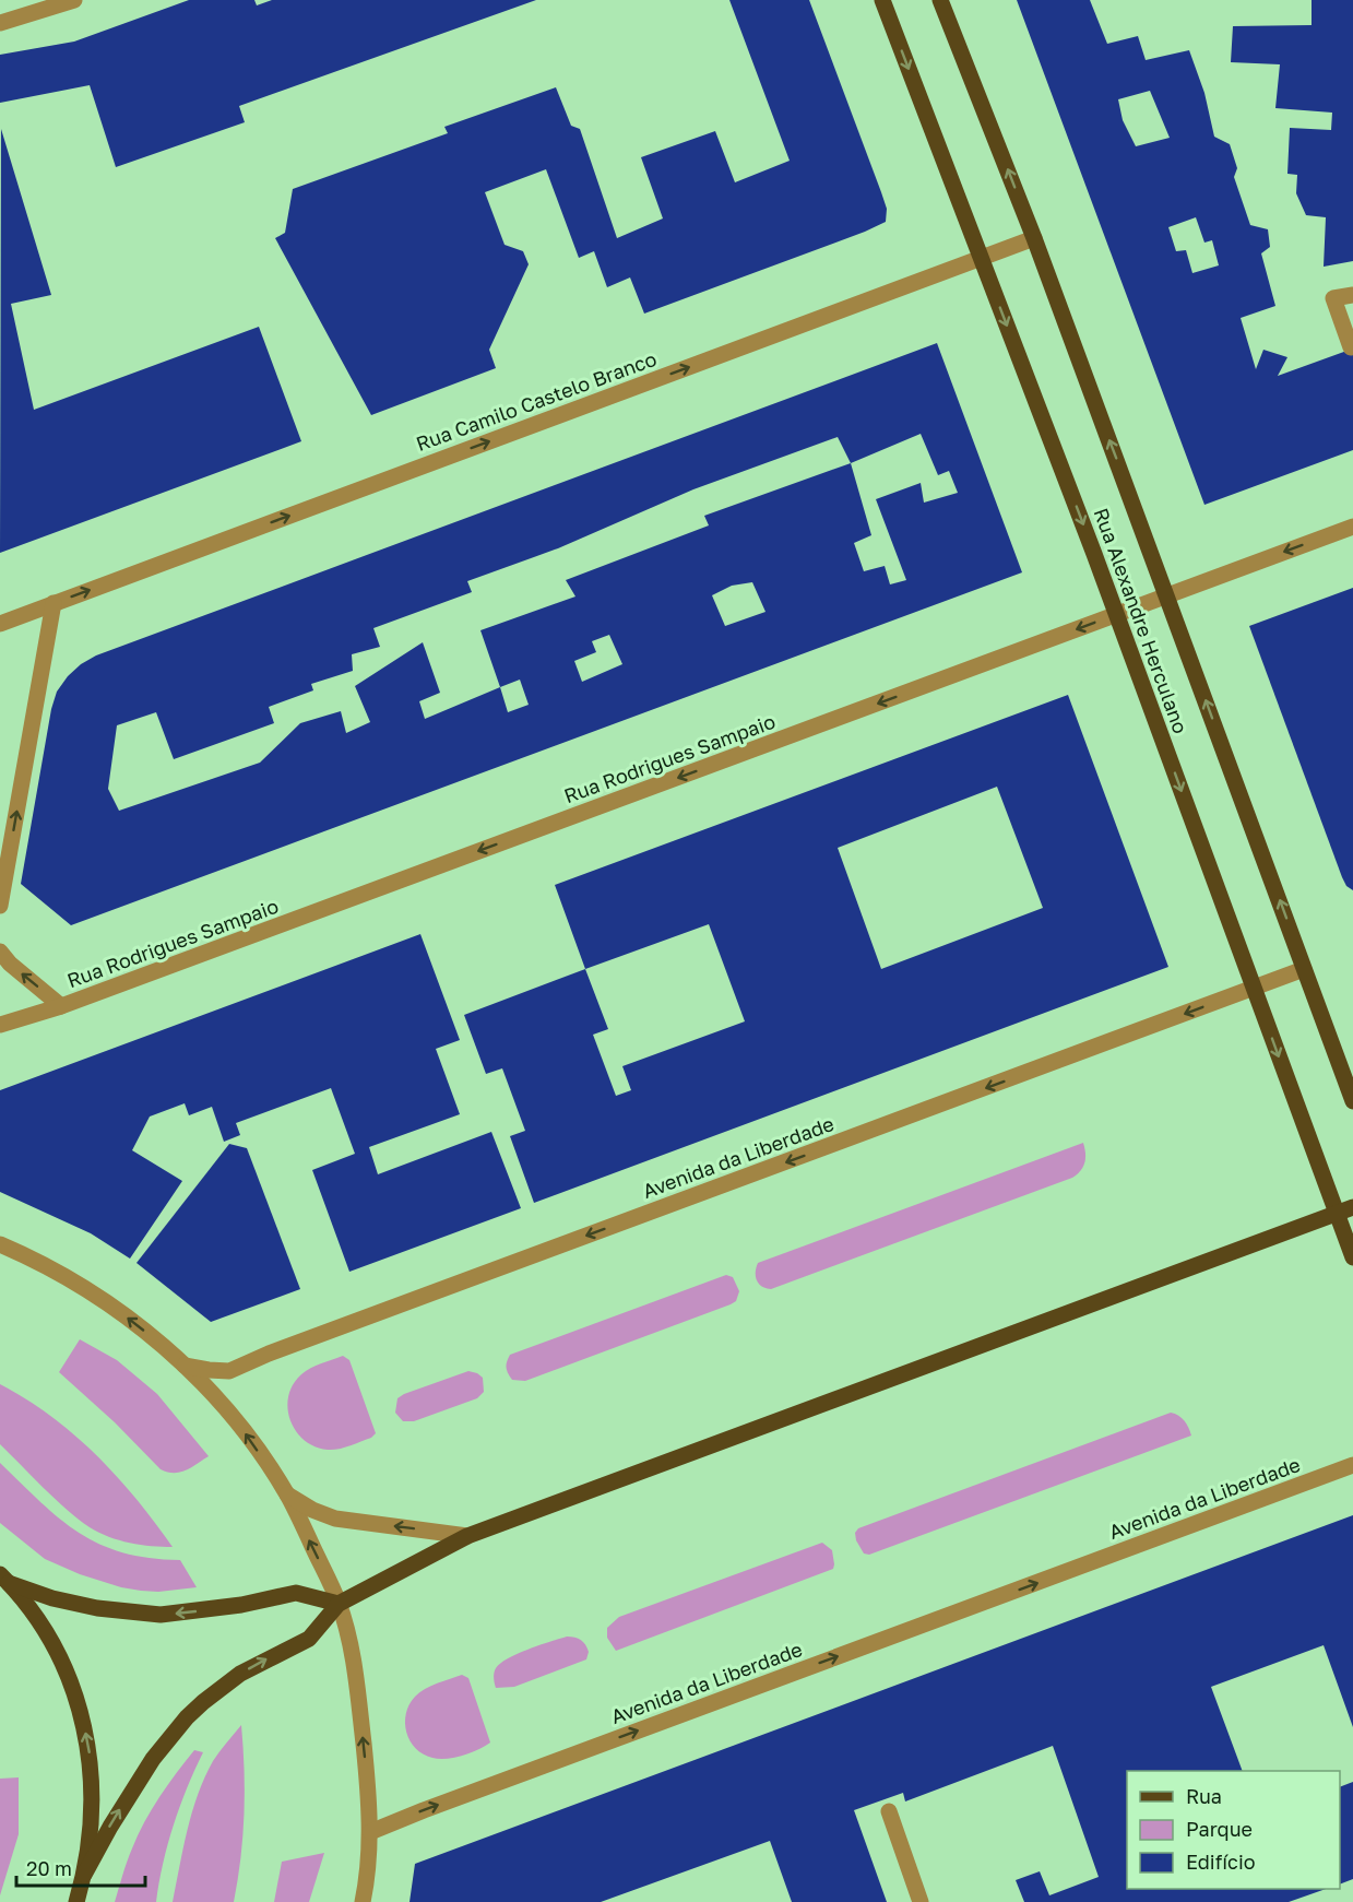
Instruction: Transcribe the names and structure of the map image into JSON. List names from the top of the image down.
{
  "streets": {
    "main road": ["Rua Alexandre Herculano"],
    "street": ["Rua Camilo Castelo Branco", "Rua Rodrigues Sampaio", "Avenida da Liberdade"]
  },
  "crossings": [
    ["Rua Camilo Castelo Branco", "Rua Alexandre Herculano"],
    ["Rua Alexandre Herculano", "Rua Rodrigues Sampaio"],
    ["Rua Alexandre Herculano", "Avenida da Liberdade"]
  ],
  "one_way": ["Rua Camilo Castelo Branco", "Rua Rodrigues Sampaio"],
  "legend": ["Rua", "Parque", "Edifício"],
  "scale_bar": "20 m"
}
